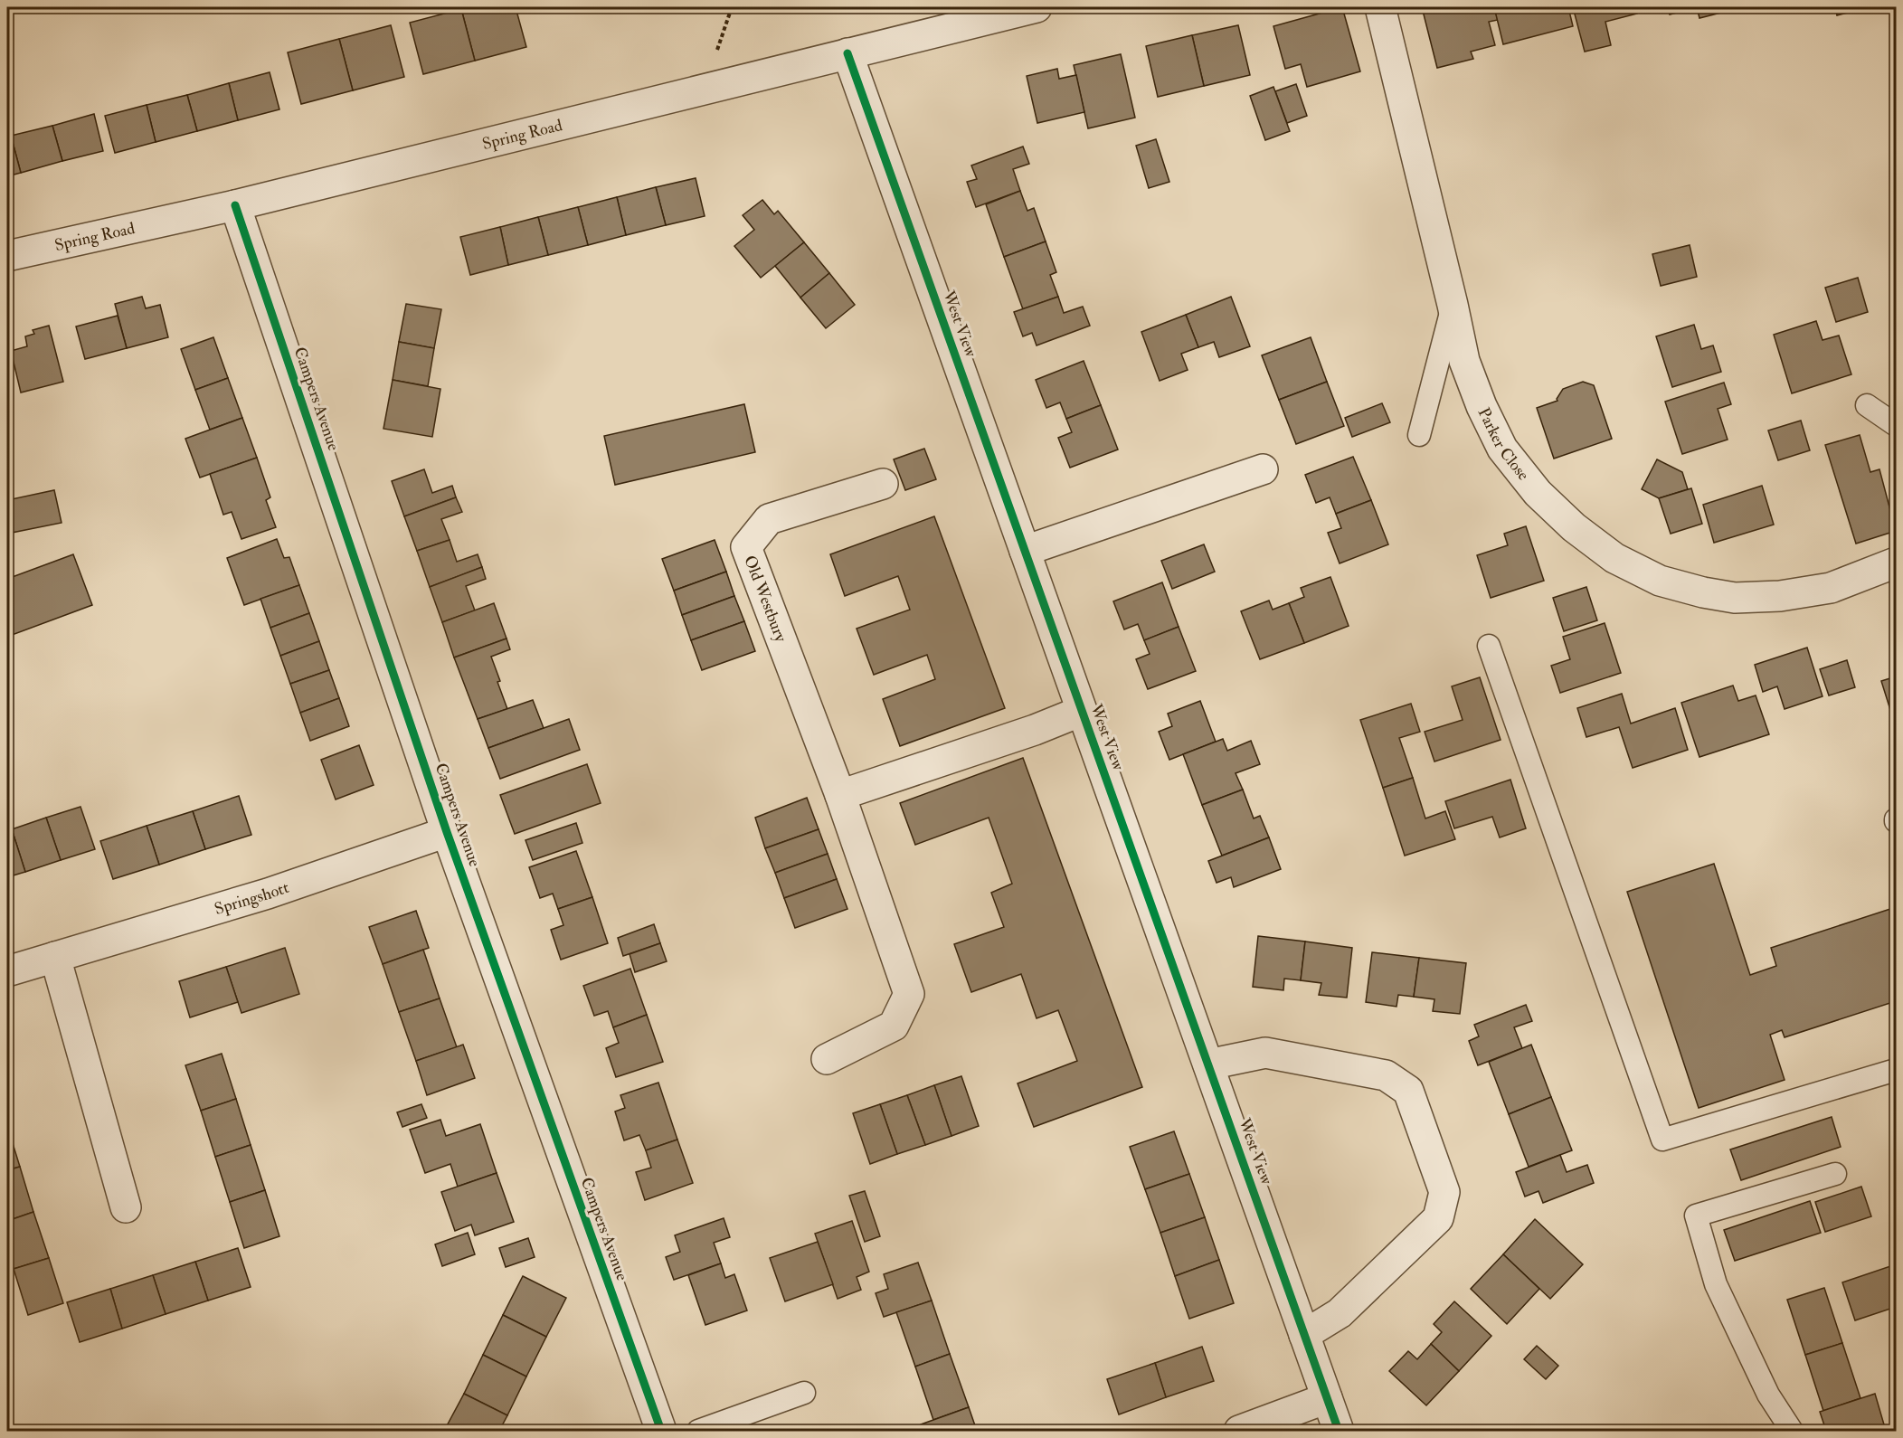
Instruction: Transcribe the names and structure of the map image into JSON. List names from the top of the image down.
{
  "streets": {
    "street": [
      "Spring Road",
      "West View",
      "Campers Avenue",
      "Parker Close",
      "Old Westbury",
      "Springshott"
    ]
  },
  "crossings": [
    ["Spring Road", "West View"],
    ["Spring Road", "Campers Avenue"],
    ["Campers Avenue", "Springshott"]
  ]
}
